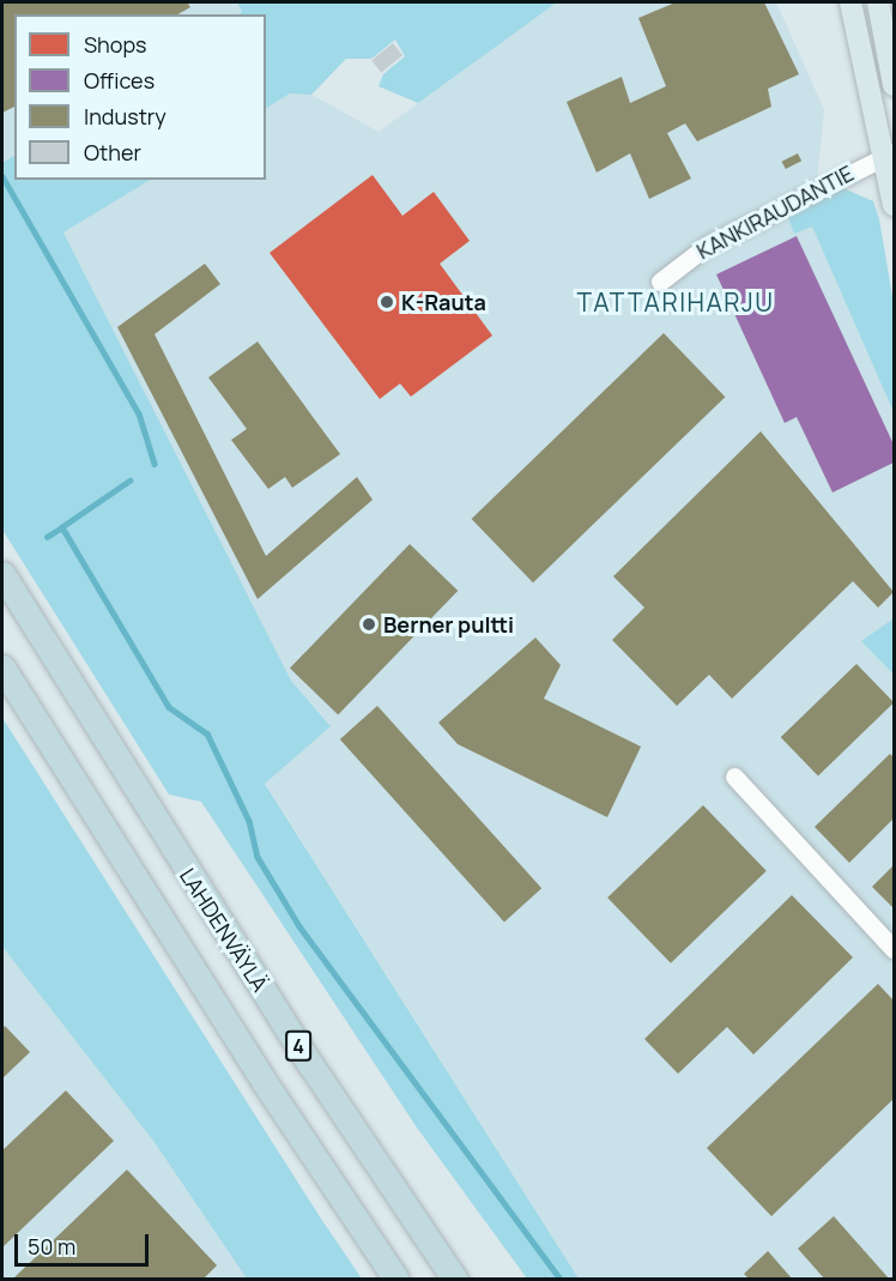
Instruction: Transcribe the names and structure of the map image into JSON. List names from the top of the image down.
{
  "streets": {
    "highway": ["LAHDENVÄYLÄ", "4"],
    "street": ["KANKIRAUDANTIE"]
  },
  "districts": ["TATTARIHARJU"],
  "places": ["K-Rauta", "Berner pultti"],
  "legend": [
    "Shops",
    "Offices",
    "Industry",
    "Other"
  ],
  "scale_bar": "50 m"
}
